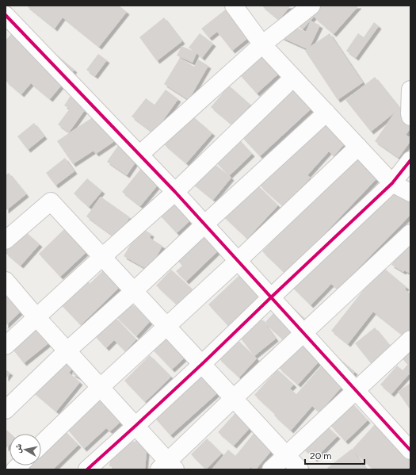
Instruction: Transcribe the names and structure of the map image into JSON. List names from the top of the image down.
{
  "scale_bar": "20 m",
  "north": "left"
}
